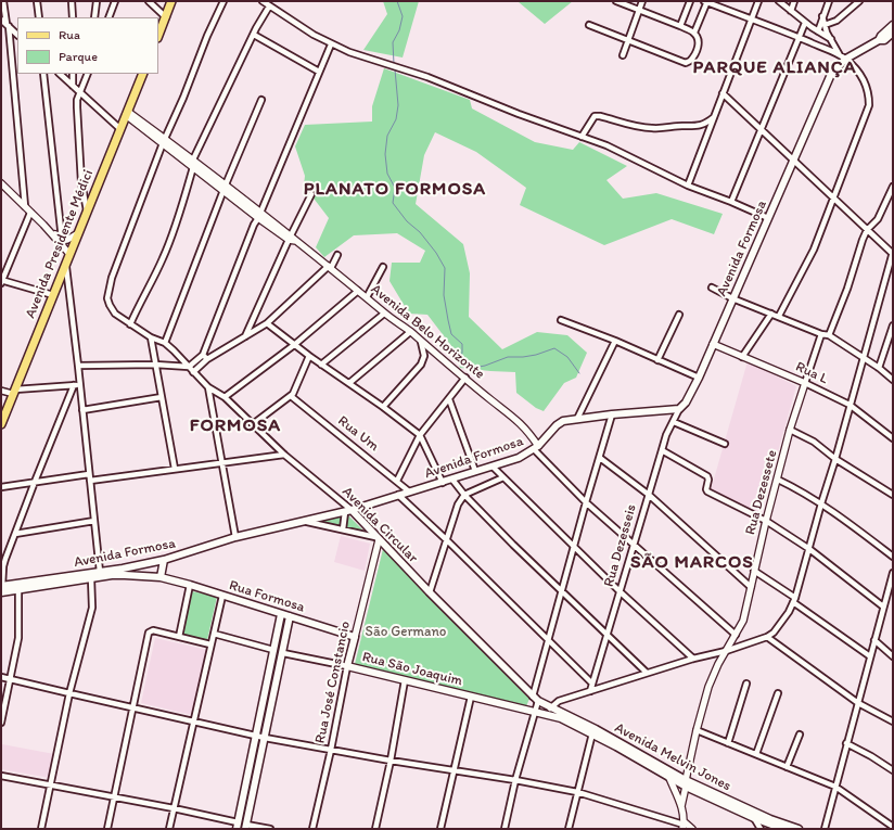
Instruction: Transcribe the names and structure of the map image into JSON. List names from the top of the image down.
{
  "streets": {
    "main road": [
      "Avenida Presidente Médici",
      "Avenida Formosa",
      "Avenida Circular",
      "Rua Formosa",
      "Rua São Joaquim",
      "Rua José Constancio",
      "Avenida Melvin Jones"
    ],
    "street": [
      "Avenida Belo Horizonte",
      "Rua L",
      "Rua Um",
      "Rua Dezessete",
      "Rua Dezesseis"
    ]
  },
  "crossings": [
    ["Avenida Presidente Médici", "Avenida Belo Horizonte"],
    ["Avenida Formosa", "Avenida Belo Horizonte"],
    ["Avenida Formosa", "Rua L"],
    ["Avenida Formosa", "Rua Um"],
    ["Avenida Formosa", "Avenida Circular"],
    ["Avenida Formosa", "Rua Dezesseis"],
    ["Avenida Formosa", "Rua Formosa"],
    ["Rua L", "Rua Dezessete"],
    ["Rua Dezessete", "Avenida Melvin Jones"],
    ["Avenida Circular", "Rua José Constancio"],
    ["Avenida Circular", "Avenida Melvin Jones"],
    ["Rua Formosa", "Rua José Constancio"],
    ["Rua São Joaquim", "Rua José Constancio"],
    ["Rua São Joaquim", "Avenida Melvin Jones"]
  ],
  "districts": [
    "PARQUE ALIANÇA",
    "PLANATO FORMOSA",
    "FORMOSA",
    "SÃO MARCOS"
  ],
  "parks": ["São Germano"],
  "legend": ["Rua", "Parque"]
}
